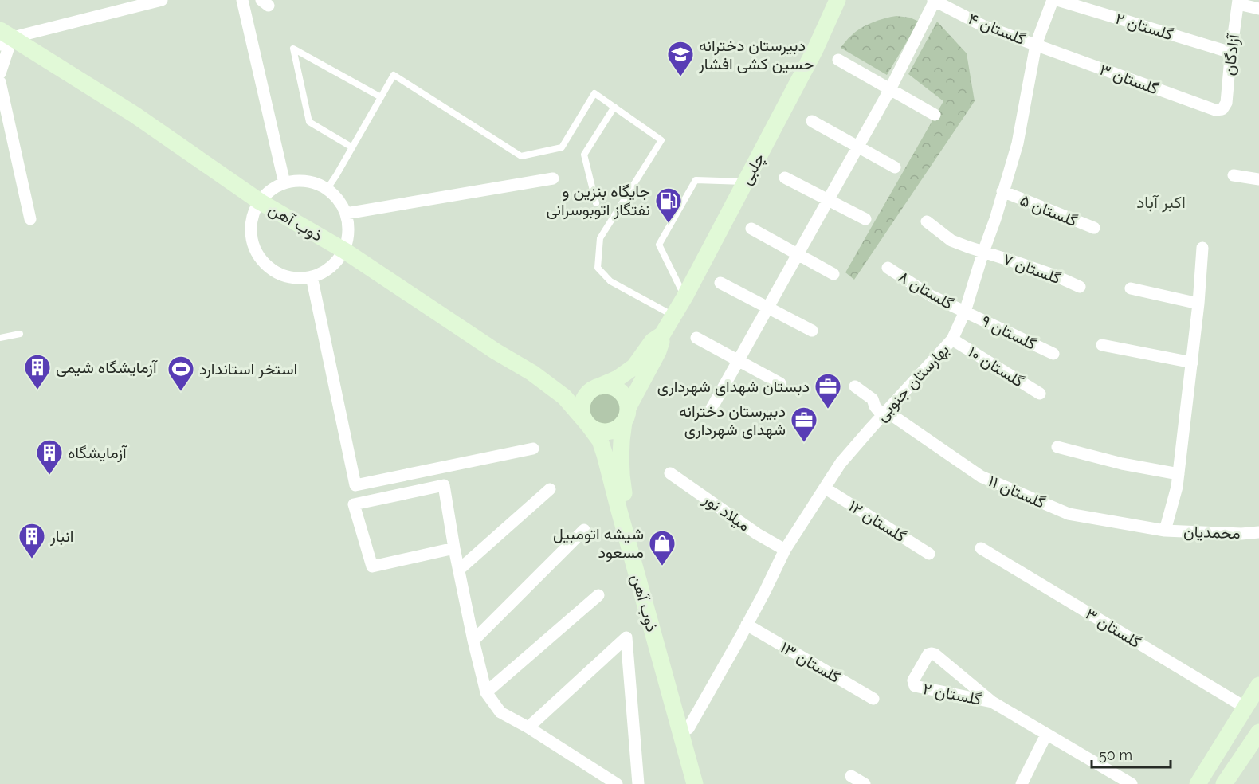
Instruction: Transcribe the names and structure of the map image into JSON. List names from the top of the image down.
{
  "streets": {
    "main road": ["چلبی", "ذوب آهن"],
    "street": [
      "گلستان ۲",
      "گلستان ۴",
      "آزادگان",
      "گلستان ۳",
      "گلستان ۵",
      "گلستان ۷",
      "گلستان ۸",
      "گلستان ۹",
      "گلستان ۱۰",
      "بهارستان جنوبی",
      "گلستان ۱۱",
      "میلاد نور",
      "گلستان ۱۲",
      "محمدیان",
      "گلستان ۱۳"
    ]
  },
  "crossings": [
    ["گلستان ۲", "آزادگان"],
    ["گلستان ۴", "گلستان ۳"],
    ["گلستان ۴", "بهارستان جنوبی"],
    ["آزادگان", "گلستان ۳"],
    ["گلستان ۳", "بهارستان جنوبی"],
    ["گلستان ۵", "بهارستان جنوبی"],
    ["ذوب آهن", "بهارستان جنوبی"],
    ["گلستان ۷", "بهارستان جنوبی"],
    ["گلستان ۸", "گلستان ۹"],
    ["گلستان ۸", "بهارستان جنوبی"],
    ["گلستان ۹", "بهارستان جنوبی"],
    ["گلستان ۱۰", "بهارستان جنوبی"],
    ["بهارستان جنوبی", "گلستان ۱۱"],
    ["بهارستان جنوبی", "میلاد نور"],
    ["بهارستان جنوبی", "گلستان ۱۲"],
    ["بهارستان جنوبی", "گلستان ۱۳"],
    ["گلستان ۱۱", "محمدیان"]
  ],
  "districts": ["اکبر آباد"],
  "places": {
    "school or university": ["دبیرستان دخترانه حسین کشی افشار"],
    "fuel station": ["جایگاه بنزین و نفتگاز اتوبوسرانی"],
    "building": ["آزمایشگاه شیمی", "آزمایشگاه", "انبار"],
    "sports": ["استخر استاندارد"],
    "office": ["دبستان شهدای شهرداری", "دبیرستان دخترانه شهدای شهرداری"],
    "shop": ["شیشه اتومبیل مسعود"]
  },
  "scale_bar": "50 m"
}
